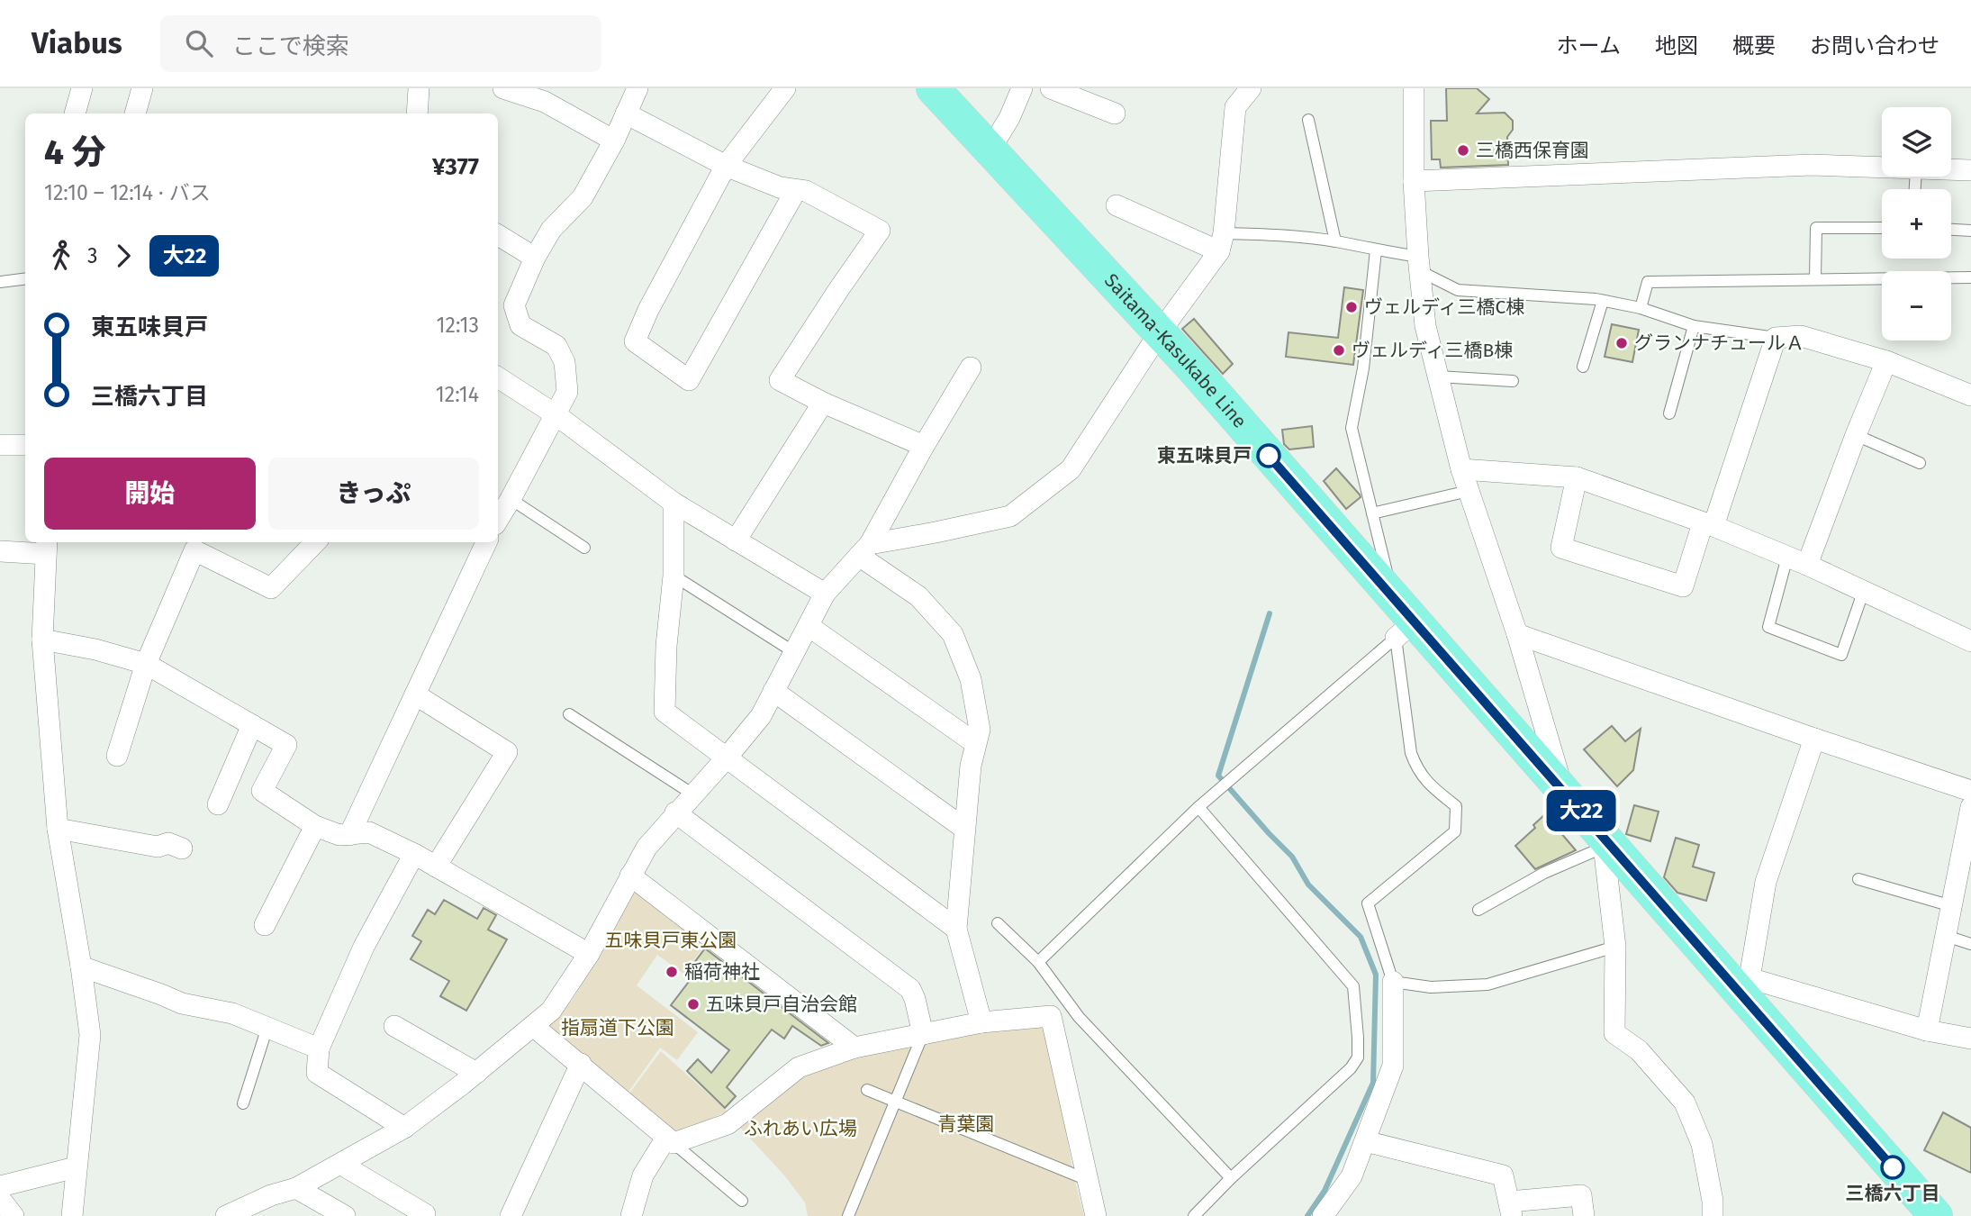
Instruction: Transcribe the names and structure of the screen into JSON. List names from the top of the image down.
{
  "streets": {
    "main road": ["Saitama-Kasukabe Line"]
  },
  "parks": [
    "五味貝戸東公園",
    "指扇道下公園",
    "青葉園",
    "ふれあい広場"
  ],
  "places": [
    "三橋西保育園",
    "ヴェルディ三橋C棟",
    "グランナチュールＡ",
    "ヴェルディ三橋B棟",
    "東五味貝戸",
    "稲荷神社",
    "五味貝戸自治会館",
    "三橋六丁目"
  ],
  "lines": ["bus line 大22"],
  "page": {
    "header": "Viabus",
    "search": "ここで検索",
    "nav": [
      "ホーム",
      "地図",
      "概要",
      "お問い合わせ"
    ],
    "on_map": "大22",
    "map_buttons": ["+", "−"],
    "heading": ["4 分", "12:10 – 12:14 · バス", "¥377"],
    "legs": ["3", "大22"],
    "list": [
      {
        "name": "東五味貝戸",
        "value": "12:13"
      },
      {
        "name": "三橋六丁目",
        "value": "12:14"
      }
    ],
    "buttons": ["開始", "きっぷ"]
  }
}
